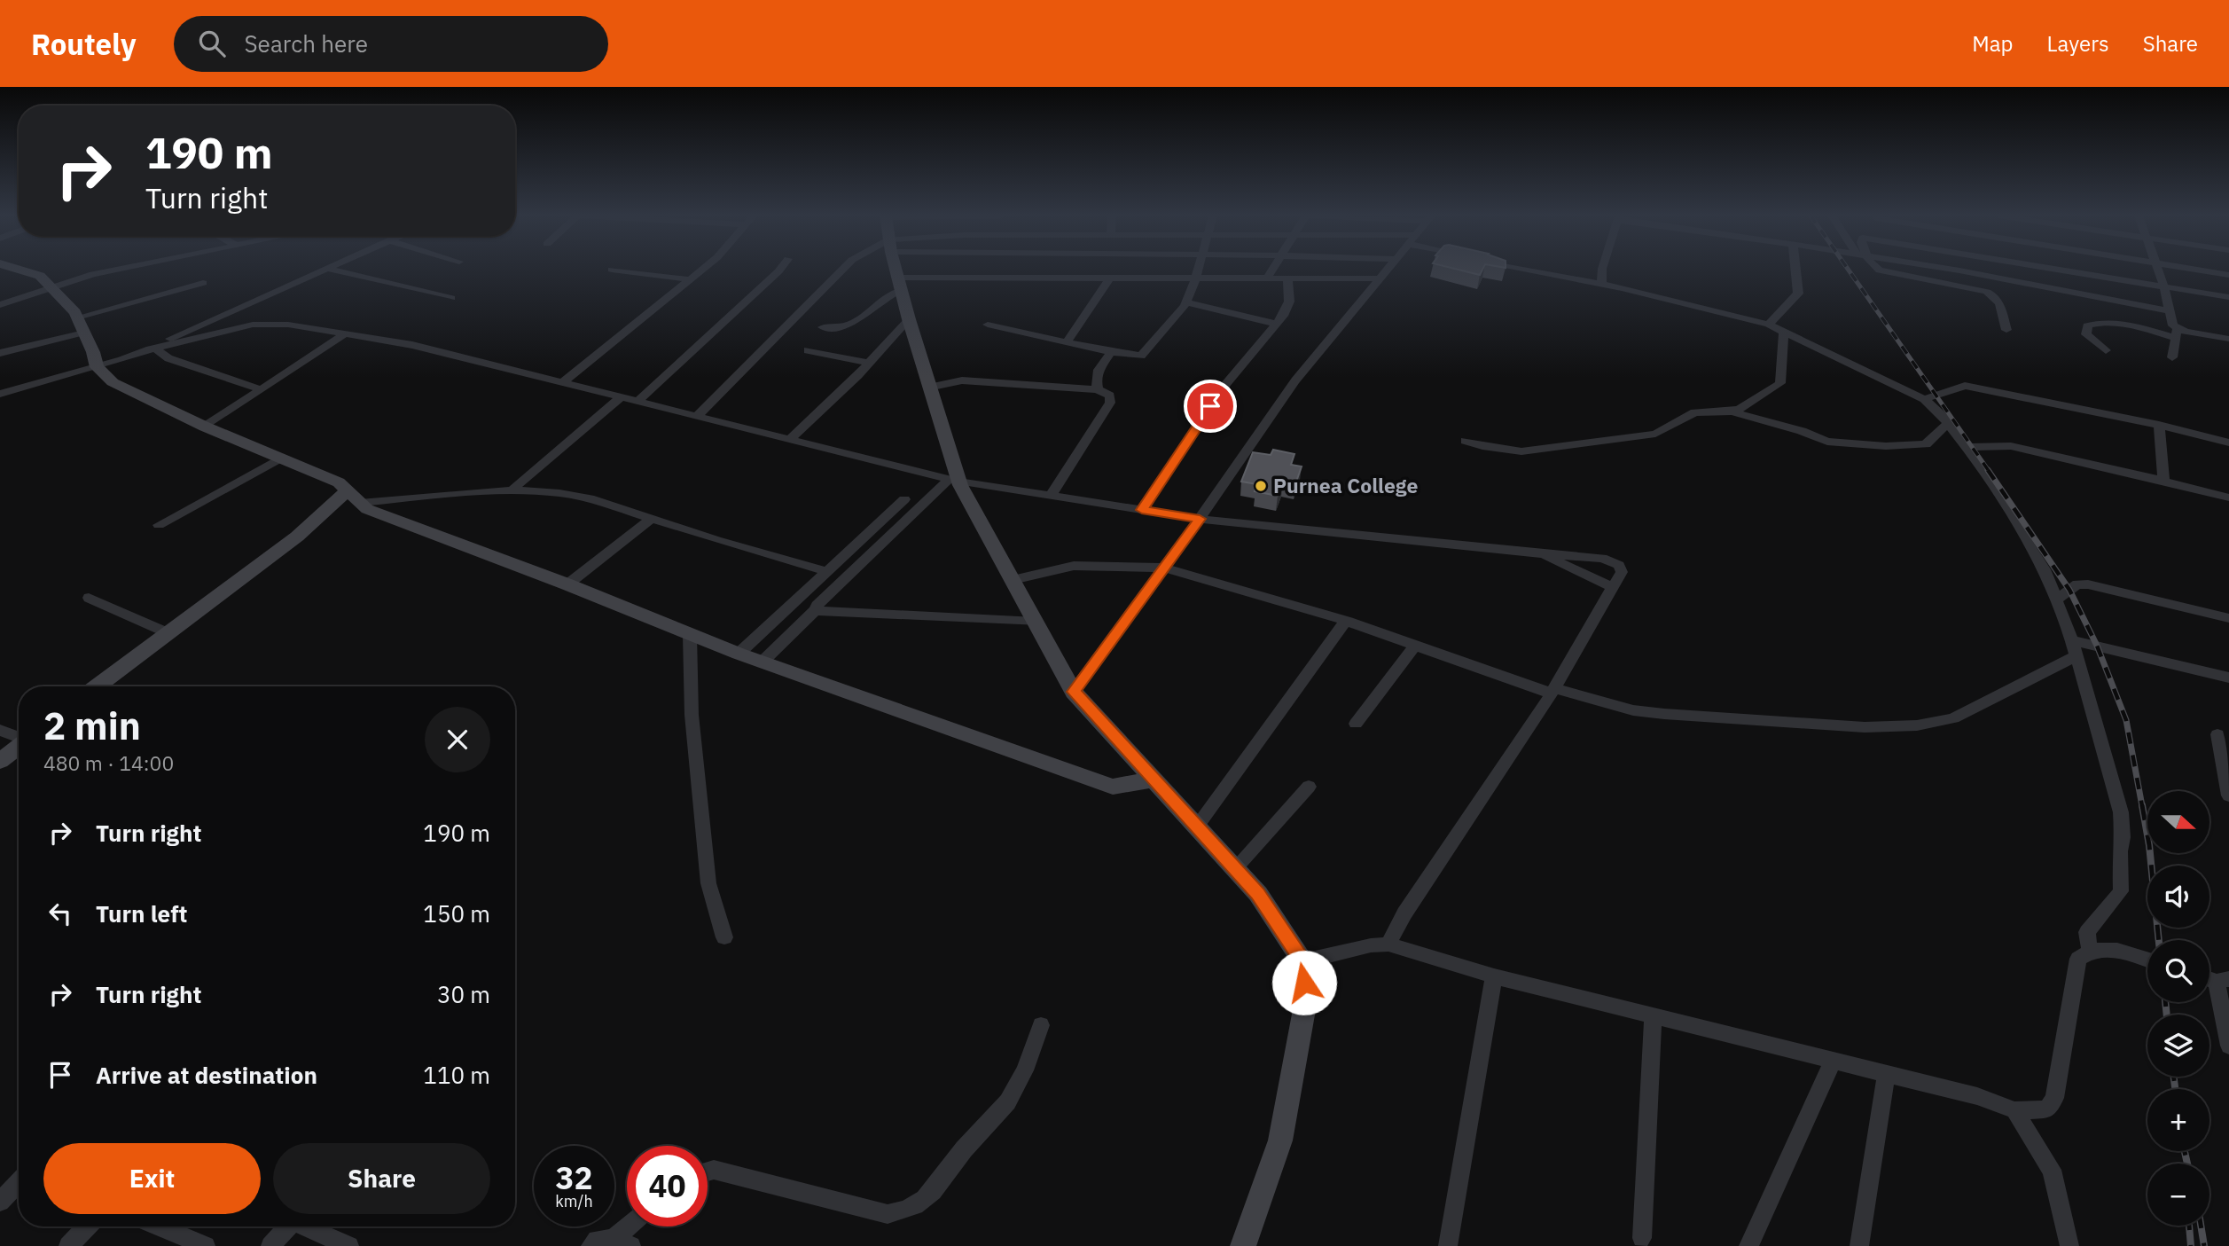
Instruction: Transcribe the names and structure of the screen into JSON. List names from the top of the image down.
{
  "places": ["Purnea College"],
  "north": "right",
  "page": {
    "header": "Routely",
    "search": "Search here",
    "nav": ["Map", "Layers", "Share"],
    "turn": ["190 m", "Turn right"],
    "heading": ["2 min", "480 m · 14:00"],
    "map_buttons": ["+", "−"],
    "list": [
      {
        "name": "Turn right",
        "value": "190 m"
      },
      {
        "name": "Turn left",
        "value": "150 m"
      },
      {
        "name": "Turn right",
        "value": "30 m"
      },
      {
        "name": "Arrive at destination",
        "value": "110 m"
      }
    ],
    "buttons": ["Exit", "Share"],
    "speed": "32 km/h",
    "limit": "40"
  }
}
